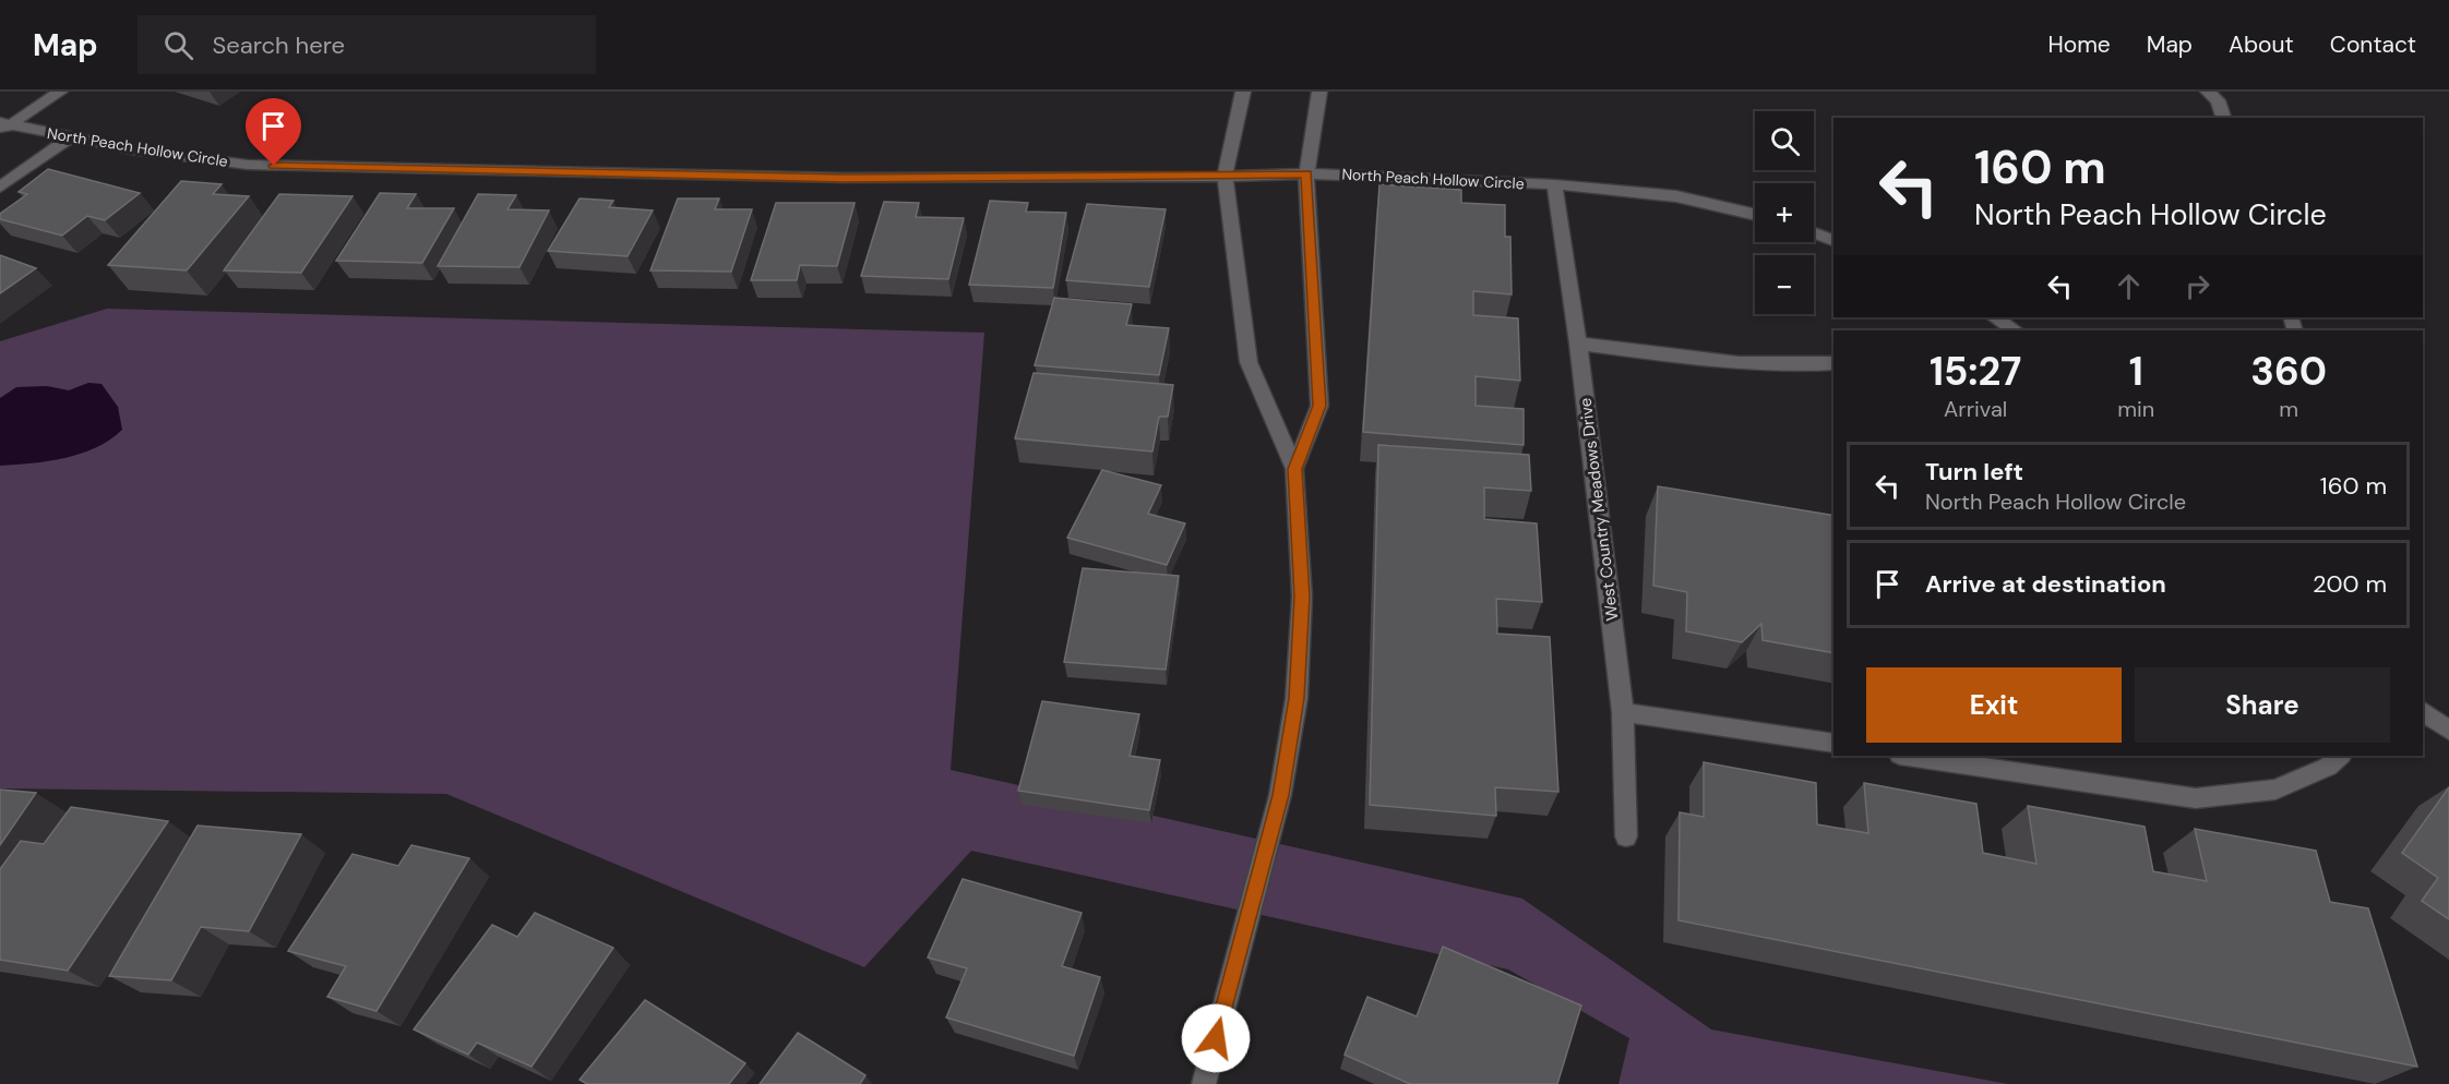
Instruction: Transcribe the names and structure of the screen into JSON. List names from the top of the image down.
{
  "streets": {
    "street": ["North Peach Hollow Circle", "West Country Meadows Drive"]
  },
  "crossings": [
    ["North Peach Hollow Circle", "West Country Meadows Drive"]
  ],
  "page": {
    "header": "Map",
    "search": "Search here",
    "nav": [
      "Home",
      "Map",
      "About",
      "Contact"
    ],
    "map_buttons": ["+", "−"],
    "turn": ["160 m", "North Peach Hollow Circle"],
    "eta": [
      "15:27",
      "Arrival",
      "1",
      "min",
      "360",
      "m"
    ],
    "list": [
      {
        "name": "Turn left",
        "note": "North Peach Hollow Circle",
        "value": "160 m"
      },
      {
        "name": "Arrive at destination",
        "value": "200 m"
      }
    ],
    "buttons": ["Exit", "Share"]
  }
}
